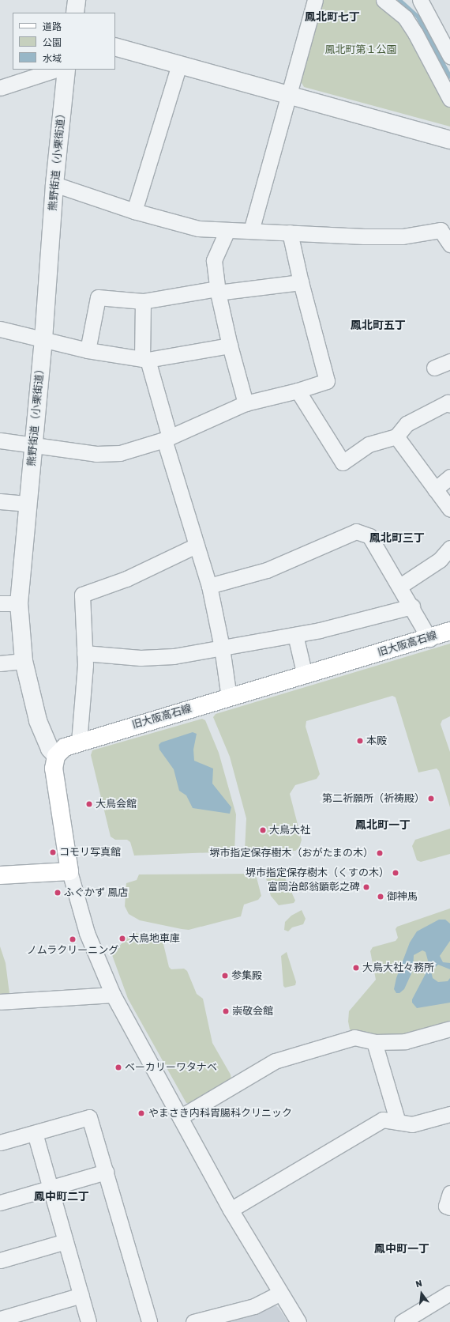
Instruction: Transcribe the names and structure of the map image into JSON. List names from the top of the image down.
{
  "streets": {
    "main road": ["旧大阪高石線"],
    "street": ["熊野街道（小栗街道）"]
  },
  "crossings": [
    ["熊野街道（小栗街道）", "旧大阪高石線"]
  ],
  "districts": [
    "鳳北町七丁",
    "鳳北町五丁",
    "鳳北町三丁",
    "鳳北町一丁",
    "鳳中町二丁",
    "鳳中町一丁"
  ],
  "parks": ["鳳北町第１公園"],
  "places": [
    "本殿",
    "第二祈願所（祈祷殿）",
    "大鳥会館",
    "大鳥大社",
    "コモリ写真館",
    "堺市指定保存樹木（おがたまの木）",
    "堺市指定保存樹木（くすの木）",
    "富岡治郎翁顕彰之碑",
    "ふぐかず 鳳店",
    "御神馬",
    "大鳥地車庫",
    "ノムラクリーニング",
    "大鳥大社々務所",
    "参集殿",
    "崇敬会館",
    "ベーカリーワタナベ",
    "やまさき内科胃腸科クリニック"
  ],
  "legend": ["道路", "公園", "水域"],
  "north": "top"
}
